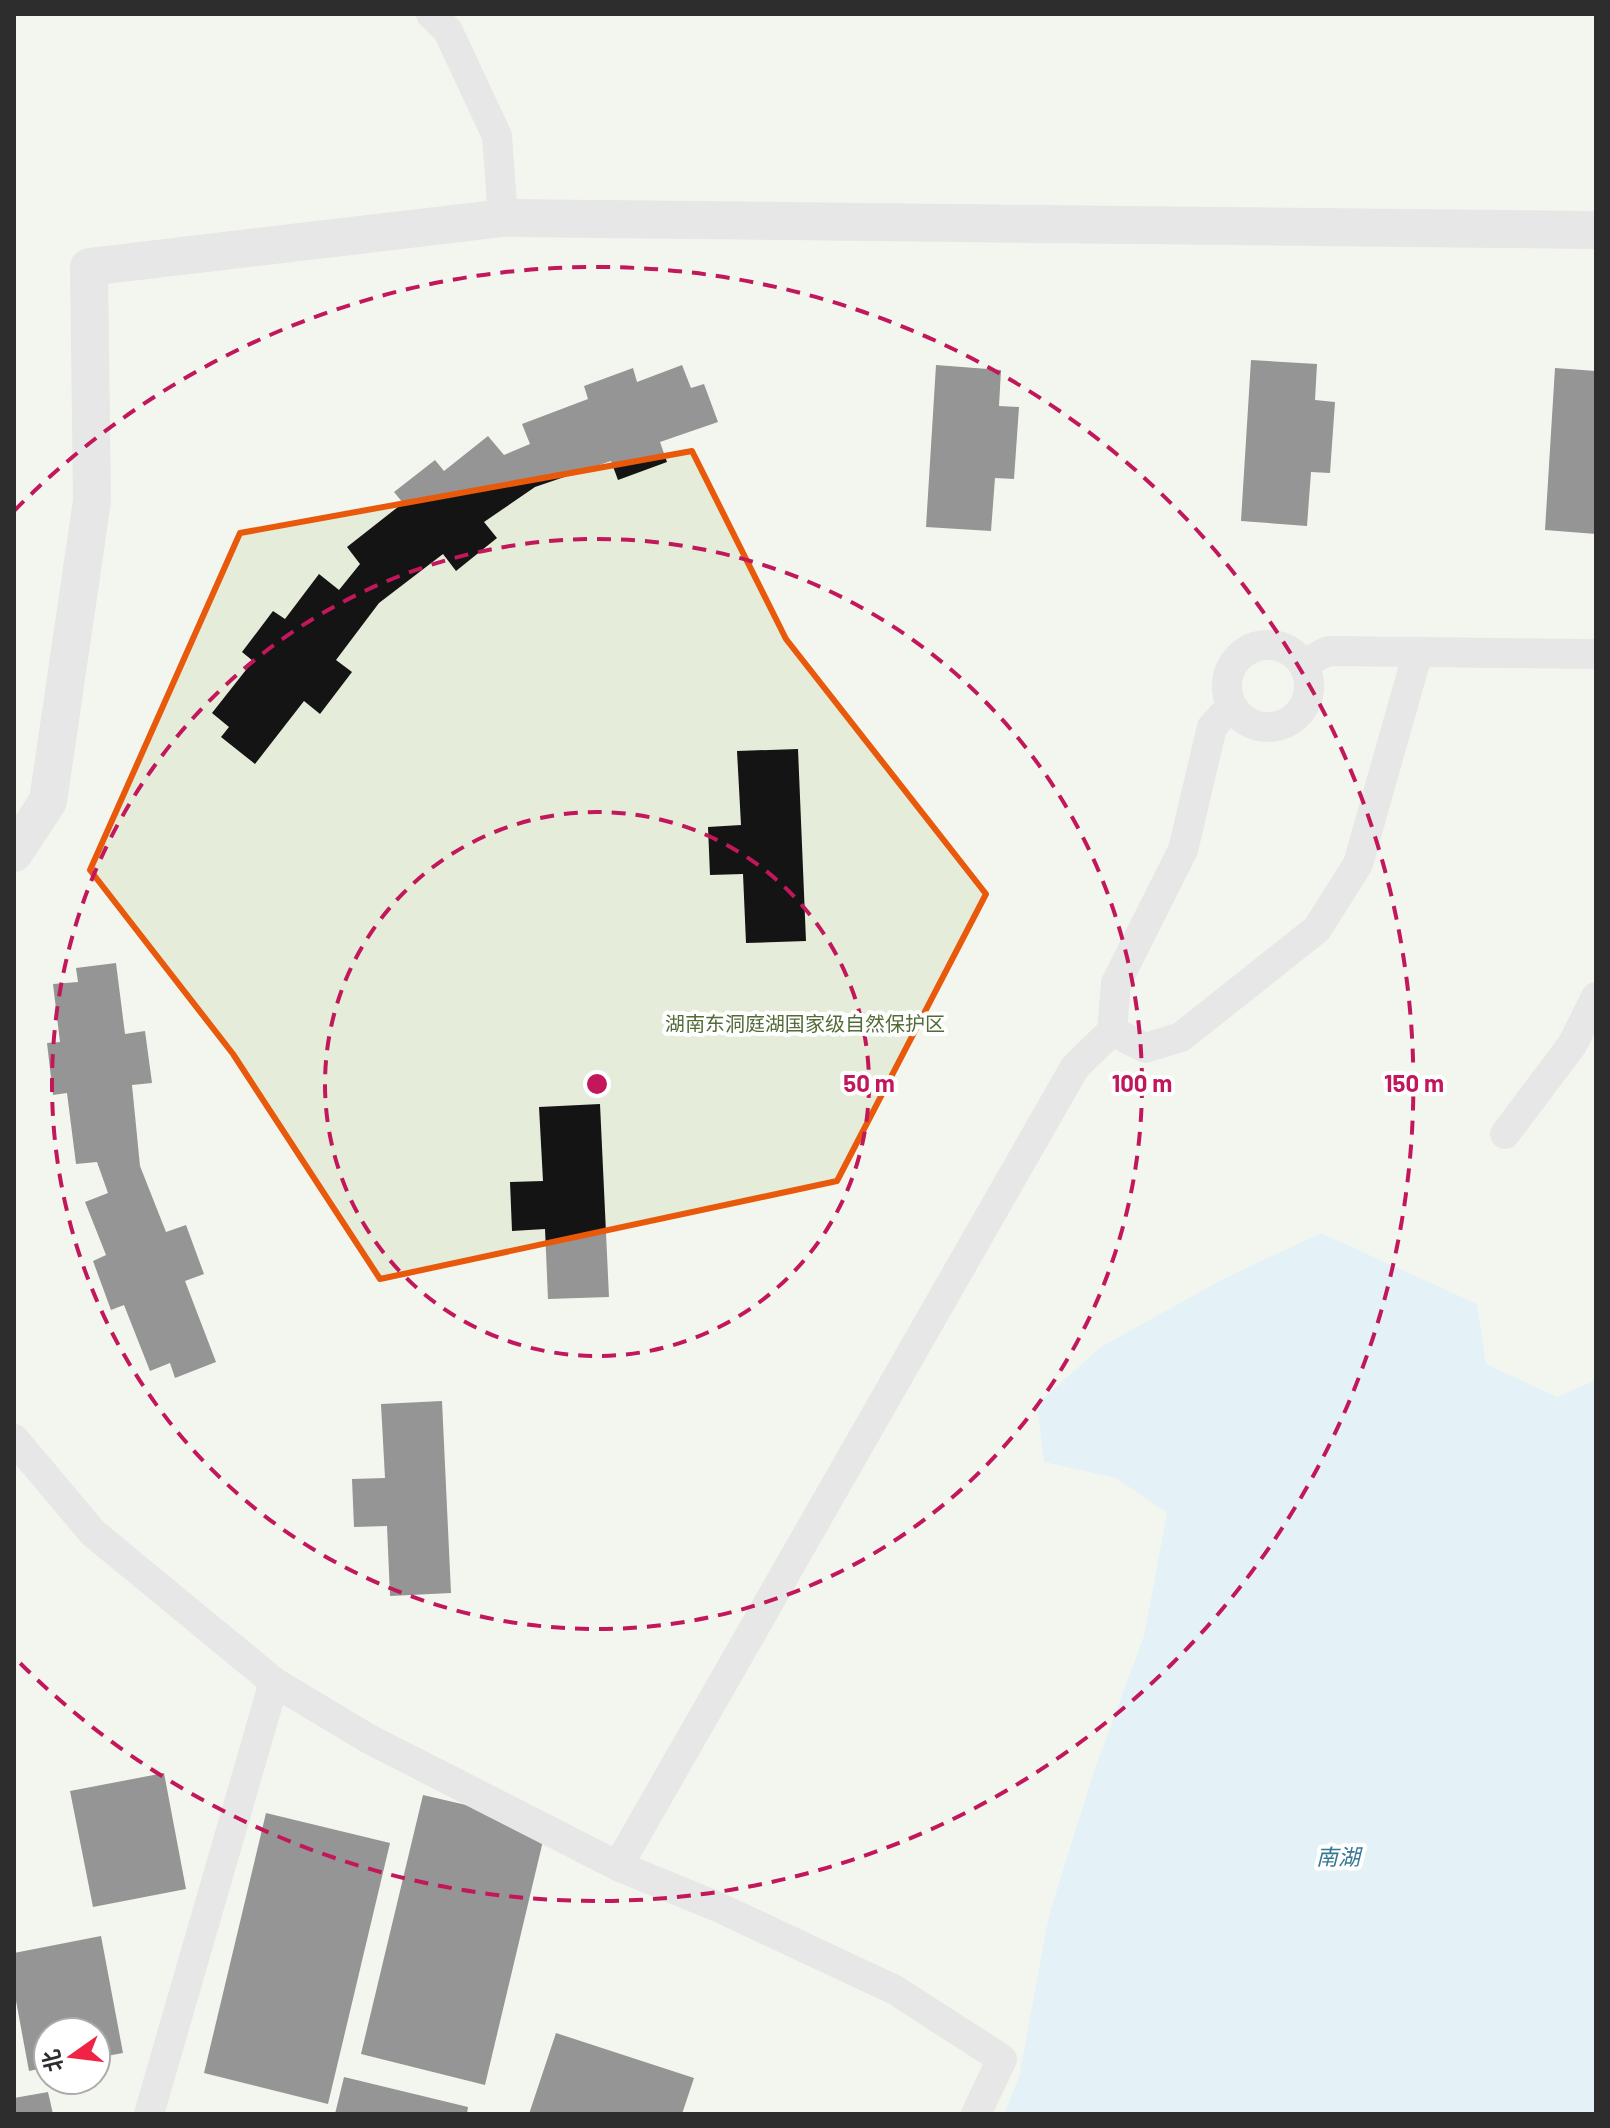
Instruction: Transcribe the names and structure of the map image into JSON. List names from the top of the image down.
{
  "water": ["南湖"],
  "parks": ["湖南东洞庭湖国家级自然保护区"],
  "north": "left",
  "rings": ["50 m", "100 m", "150 m"]
}
